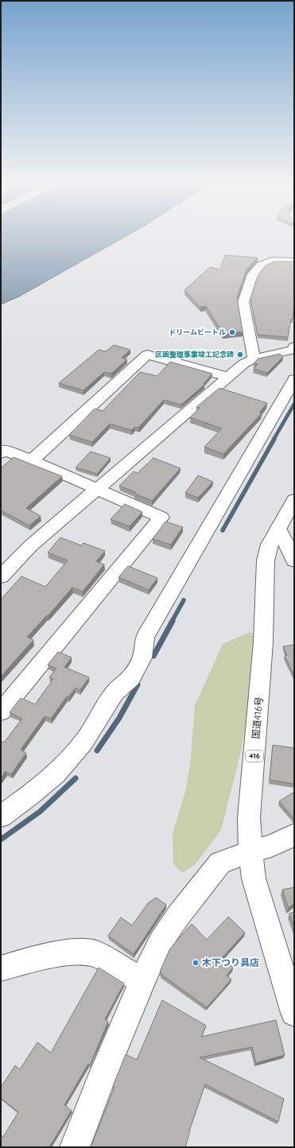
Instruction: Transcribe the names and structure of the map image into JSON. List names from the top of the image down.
{
  "streets": {
    "main road": ["国道416号", "416"]
  },
  "places": ["ドリームビートル", "区画整理事業竣工記念碑", "木下つり具店"]
}
